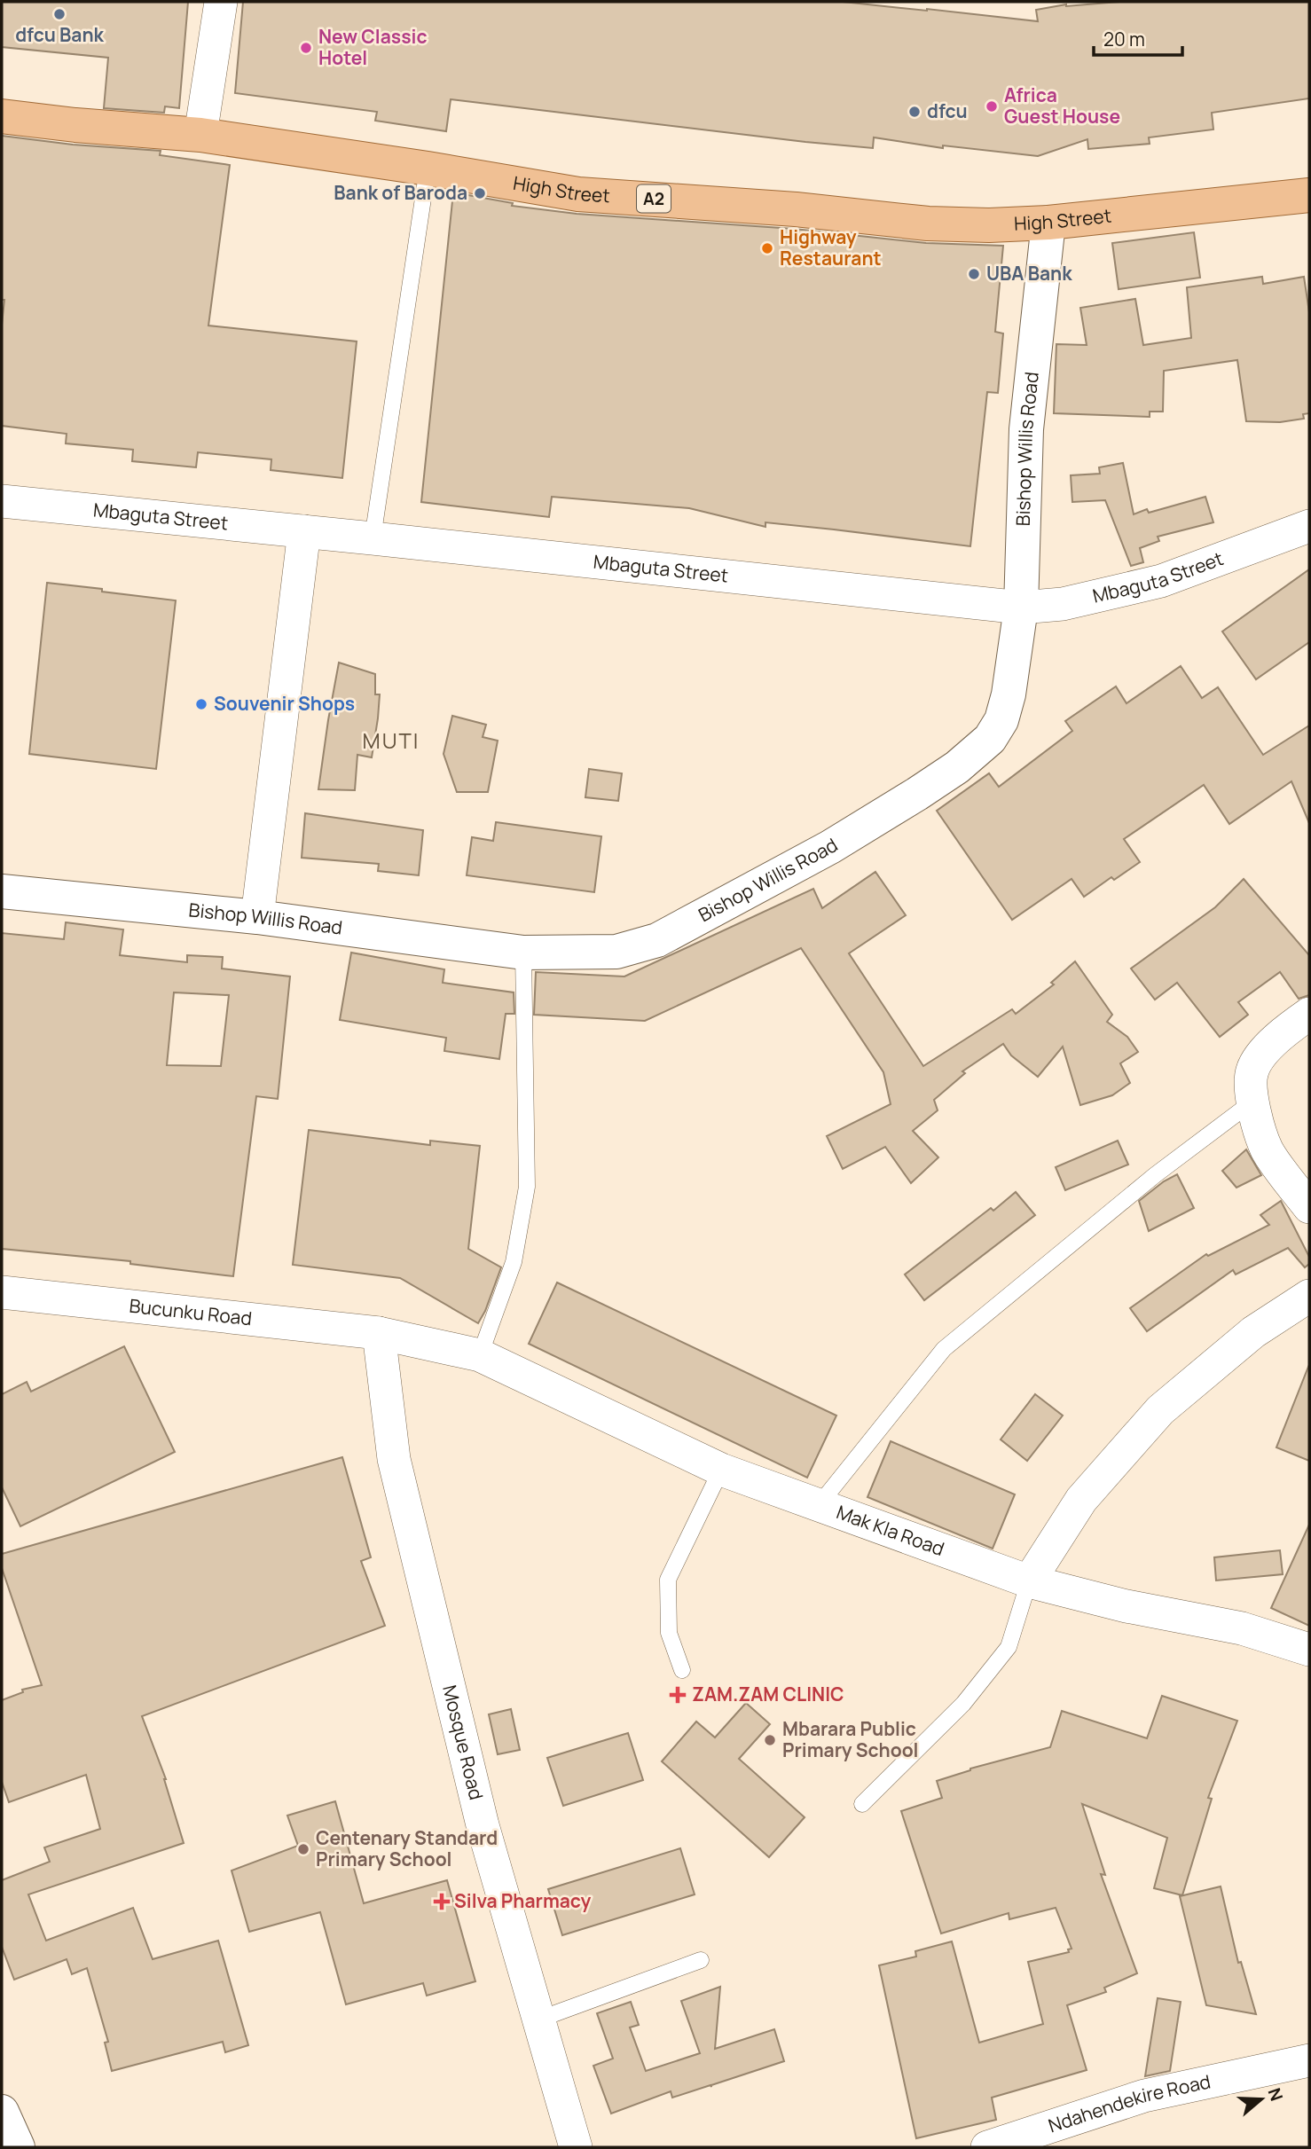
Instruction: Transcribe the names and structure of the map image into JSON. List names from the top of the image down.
{
  "streets": {
    "main road": ["High Street", "A2", "Bishop Willis Road"],
    "street": [
      "Mbaguta Street",
      "Bucunku Road",
      "Mak Kla Road",
      "Mosque Road",
      "Ndahendekire Road"
    ]
  },
  "crossings": [
    ["High Street", "Bishop Willis Road"],
    ["Bishop Willis Road", "Mbaguta Street"],
    ["Bucunku Road", "Mak Kla Road"],
    ["Bucunku Road", "Mosque Road"],
    ["Mak Kla Road", "Mosque Road"]
  ],
  "districts": ["MUTI"],
  "places": {
    "other": [
      "dfcu Bank",
      "New Classic Hotel",
      "Africa Guest House",
      "dfcu",
      "Bank of Baroda",
      "Highway Restaurant",
      "UBA Bank",
      "Souvenir Shops",
      "Mbarara Public Primary School",
      "Centenary Standard Primary School"
    ],
    "health": ["ZAM.ZAM CLINIC", "Silva Pharmacy"]
  },
  "scale_bar": "20 m",
  "north": "right"
}
